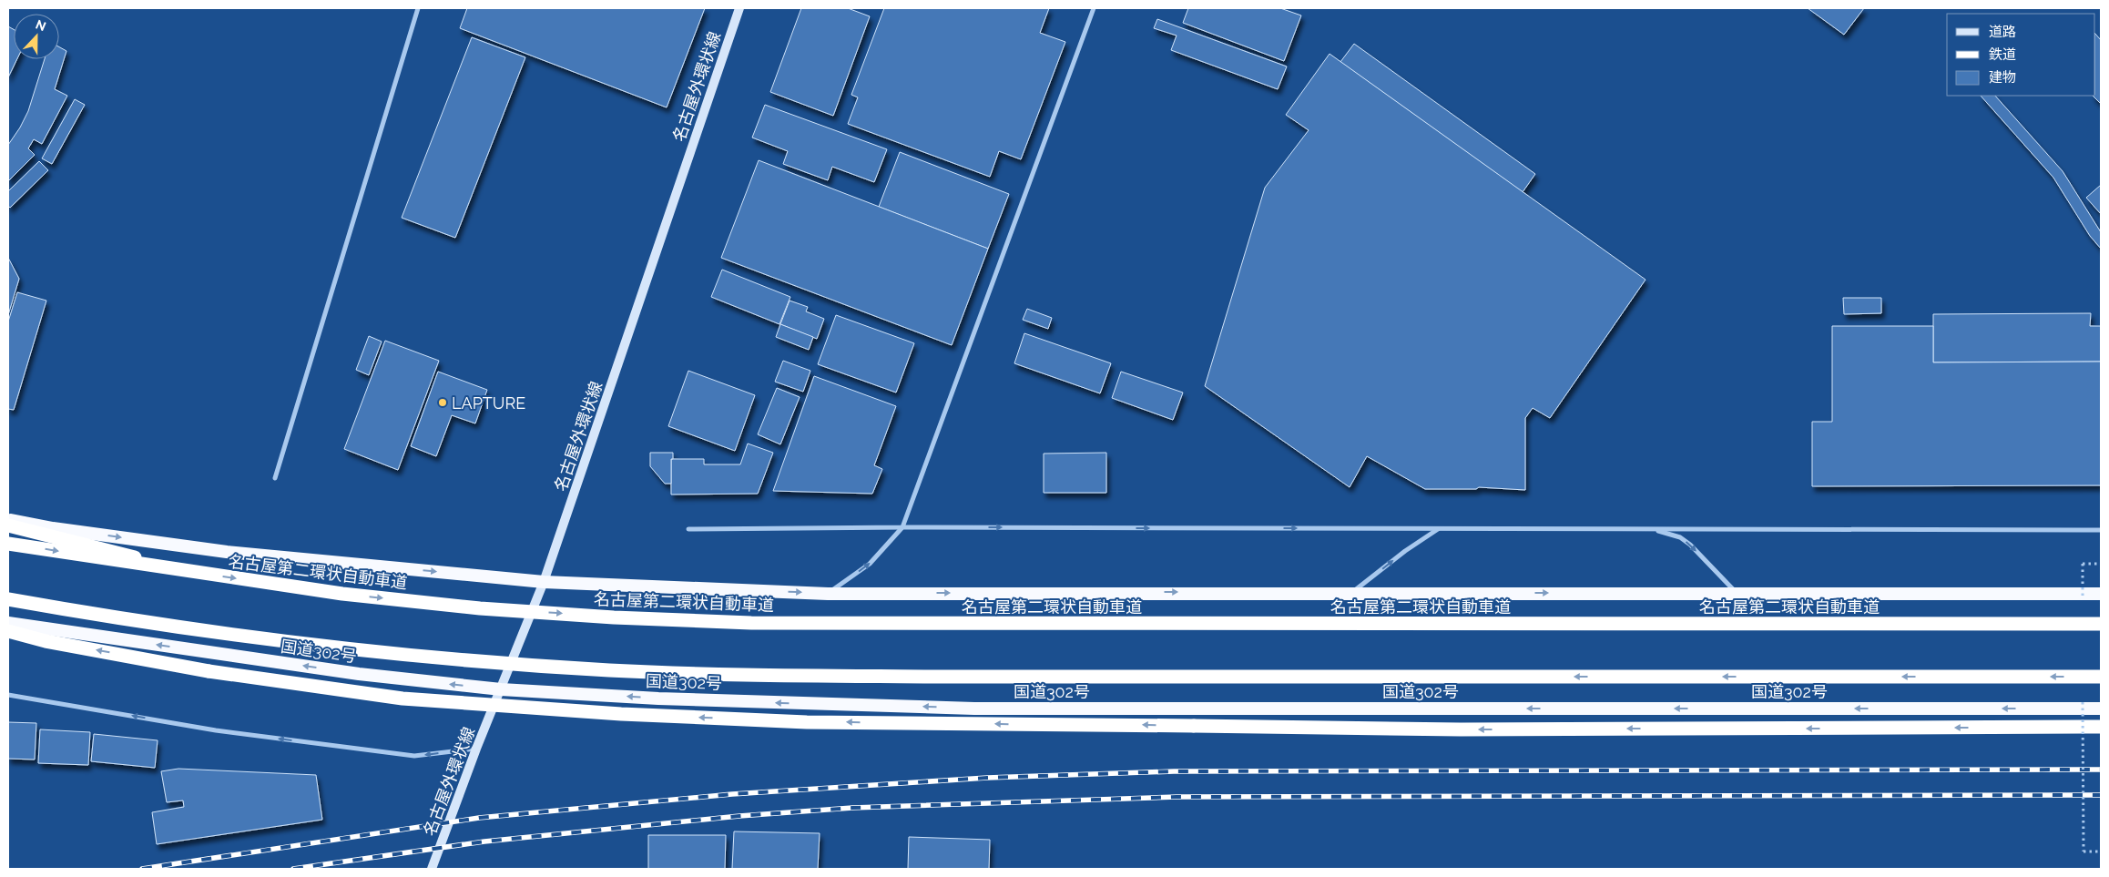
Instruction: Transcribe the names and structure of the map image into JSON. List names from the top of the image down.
{
  "streets": {
    "highway": ["名古屋第二環状自動車道", "国道302号"],
    "main road": ["名古屋外環状線"]
  },
  "crossings": [
    ["名古屋外環状線", "国道302号"]
  ],
  "places": ["LAPTURE"],
  "legend": ["道路", "鉄道", "建物"],
  "north": "top"
}
